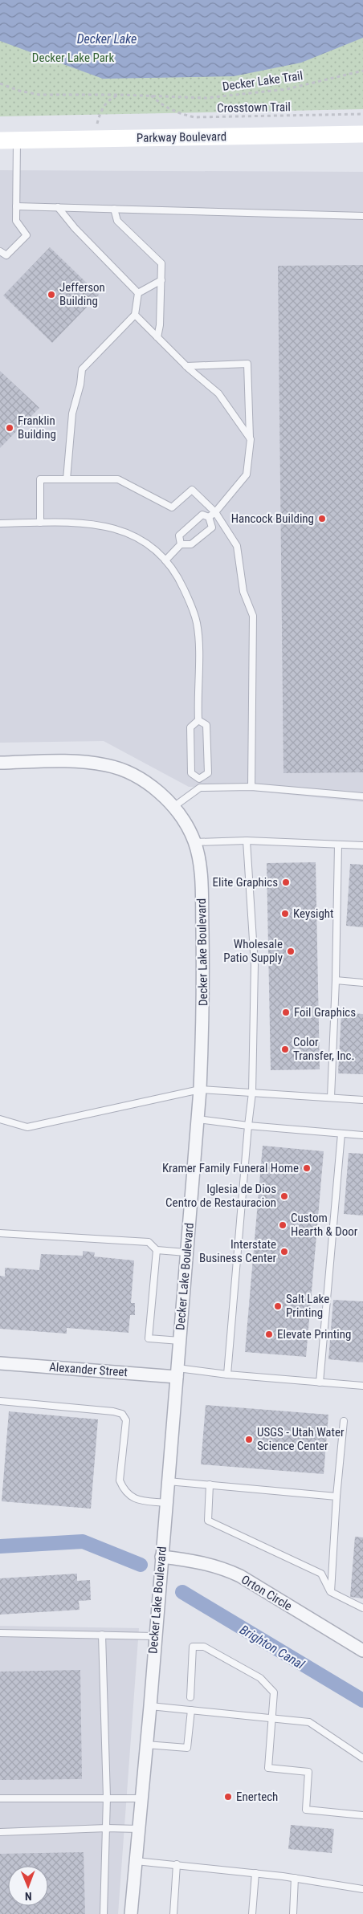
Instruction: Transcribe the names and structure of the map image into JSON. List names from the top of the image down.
{
  "streets": {
    "street": [
      "Parkway Boulevard",
      "Decker Lake Boulevard",
      "Alexander Street",
      "Orton Circle"
    ],
    "path": ["Decker Lake Trail", "Crosstown Trail"]
  },
  "crossings": [
    ["Decker Lake Trail", "Crosstown Trail"],
    ["Decker Lake Boulevard", "Alexander Street"],
    ["Decker Lake Boulevard", "Orton Circle"]
  ],
  "water": ["Decker Lake", "Brighton Canal"],
  "parks": ["Decker Lake Park"],
  "places": [
    "Jefferson Building",
    "Franklin Building",
    "Hancock Building",
    "Elite Graphics",
    "Keysight",
    "Wholesale Patio Supply",
    "Foil Graphics",
    "Color Transfer, Inc.",
    "Kramer Family Funeral Home",
    "Iglesia de Dios Centro de Restauracion",
    "Custom Hearth & Door",
    "Interstate Business Center",
    "Salt Lake Printing",
    "Elevate Printing",
    "USGS - Utah Water Science Center",
    "Enertech"
  ],
  "north": "bottom"
}
